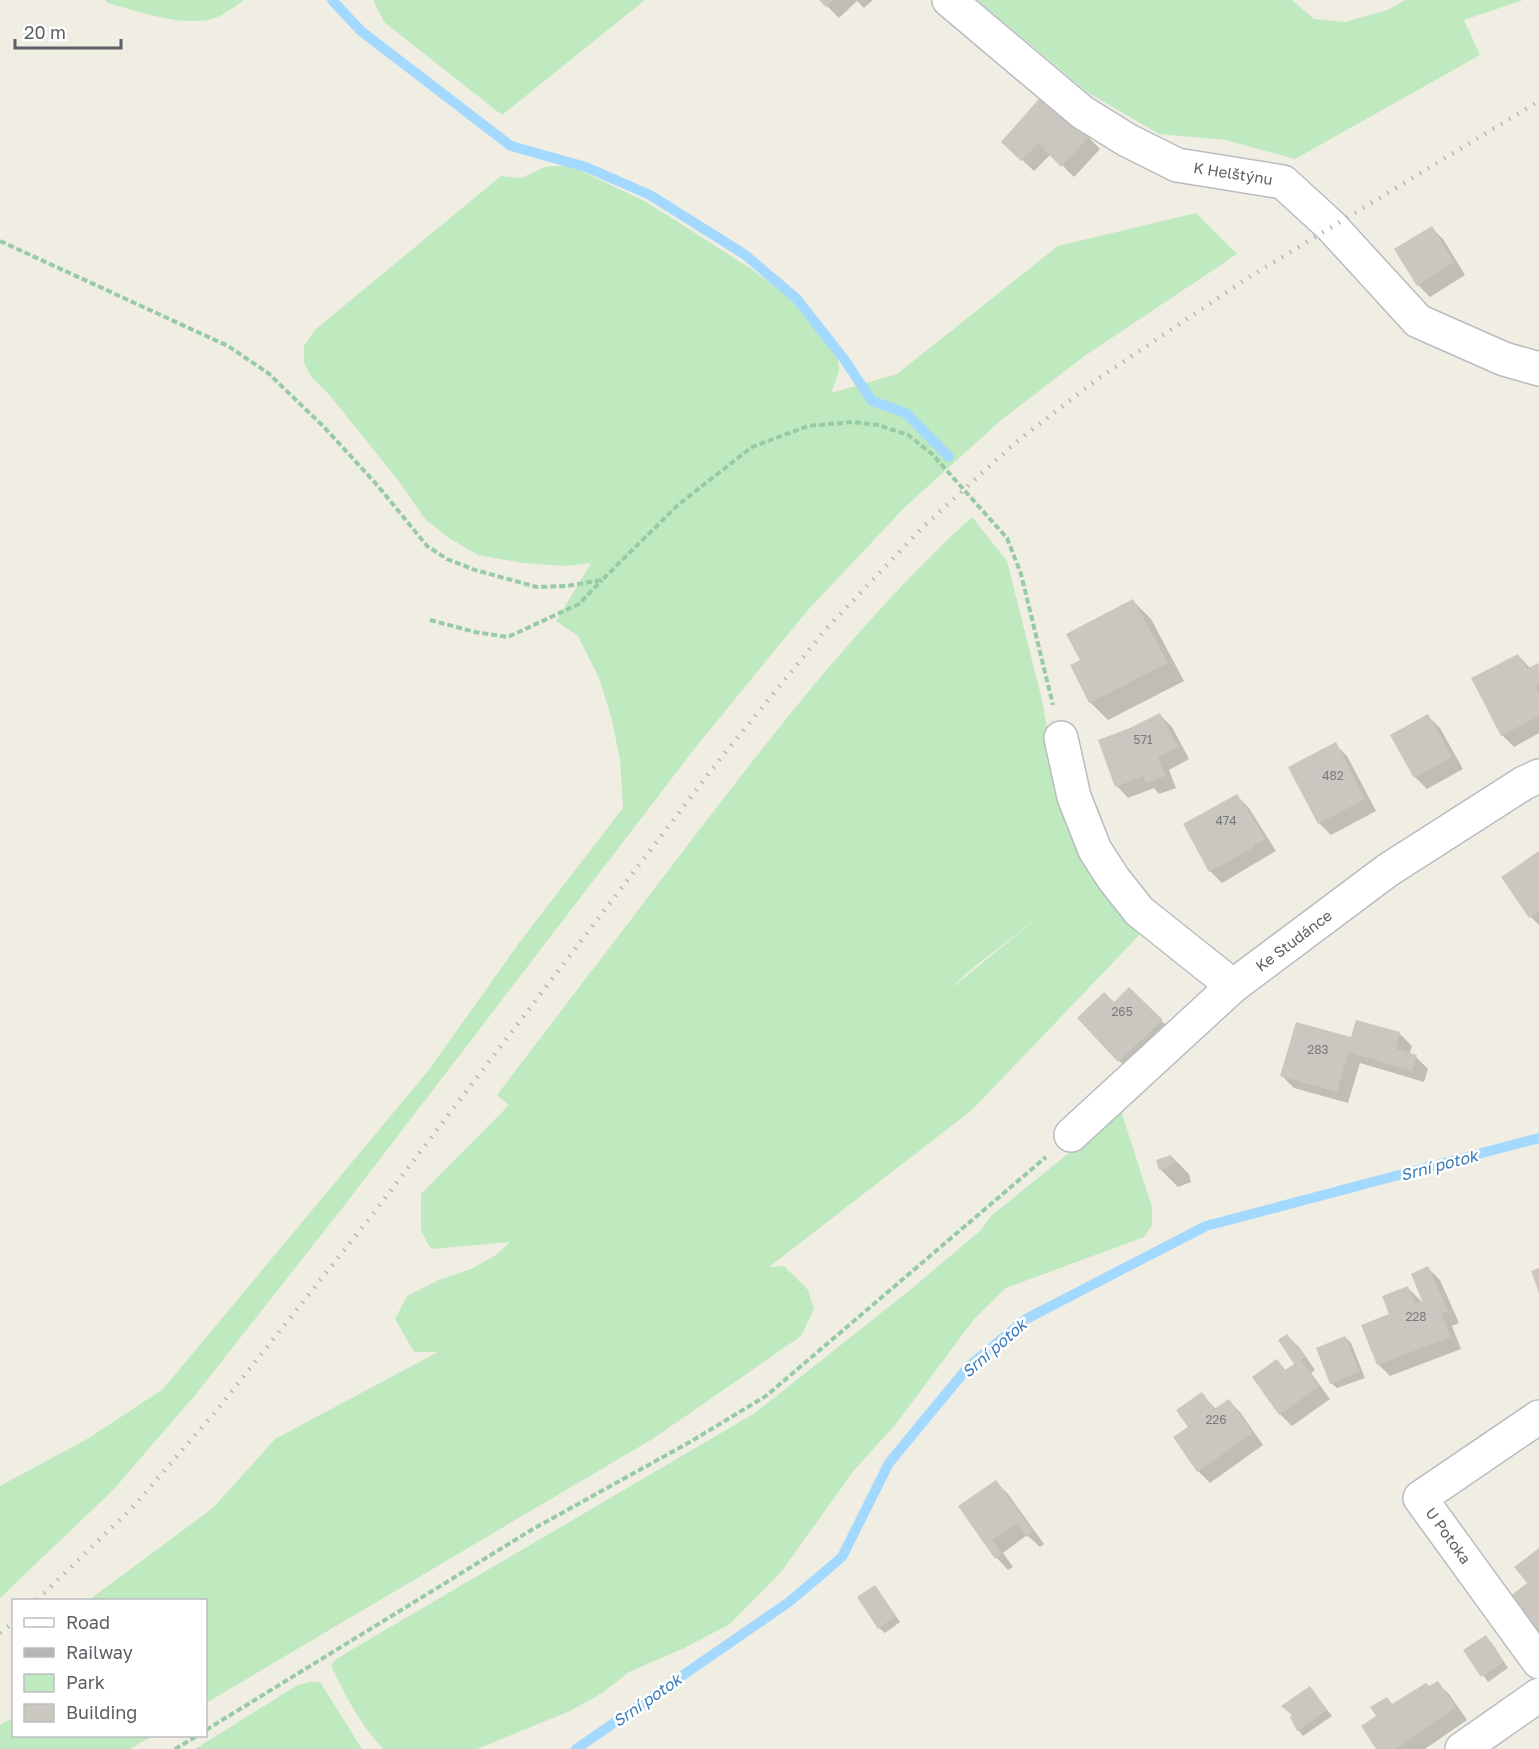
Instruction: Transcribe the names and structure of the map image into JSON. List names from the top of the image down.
{
  "streets": {
    "street": ["K Helštýnu", "Ke Studánce", "U Potoka"]
  },
  "water": ["Srní potok"],
  "house_numbers": [
    "571",
    "482",
    "474",
    "265",
    "283",
    "228",
    "226"
  ],
  "legend": [
    "Road",
    "Railway",
    "Park",
    "Building"
  ],
  "scale_bar": "20 m"
}
